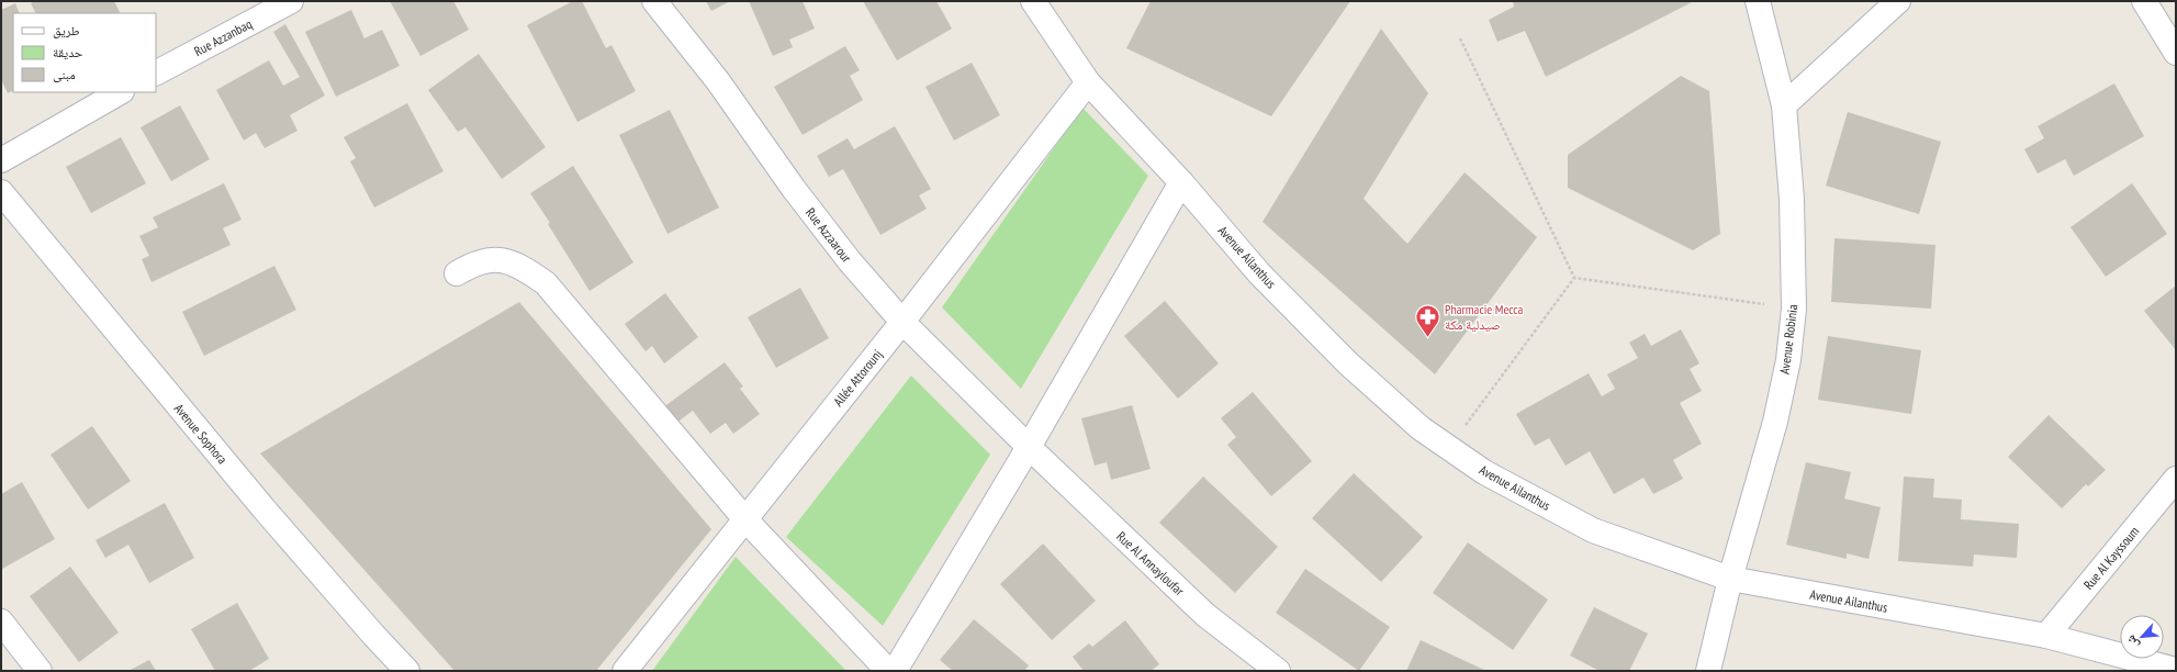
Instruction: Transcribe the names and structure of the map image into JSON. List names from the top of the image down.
{
  "streets": {
    "street": [
      "Rue Azzanbaq",
      "Rue Azzaarour",
      "Avenue Ailanthus",
      "Avenue Robinia",
      "Allée Attorounj",
      "Avenue Sophora",
      "Rue Al Kayssoum",
      "Rue Al Annayloufar"
    ]
  },
  "crossings": [
    ["Rue Azzaarour", "Allée Attorounj"],
    ["Rue Azzaarour", "Rue Al Annayloufar"],
    ["Avenue Ailanthus", "Avenue Robinia"],
    ["Avenue Ailanthus", "Allée Attorounj"],
    ["Avenue Ailanthus", "Rue Al Kayssoum"]
  ],
  "places": {
    "pharmacy": ["Pharmacie Mecca صيدلية مكة"]
  },
  "legend": ["طريق", "حديقة", "مبنى"],
  "north": "bottom left"
}
